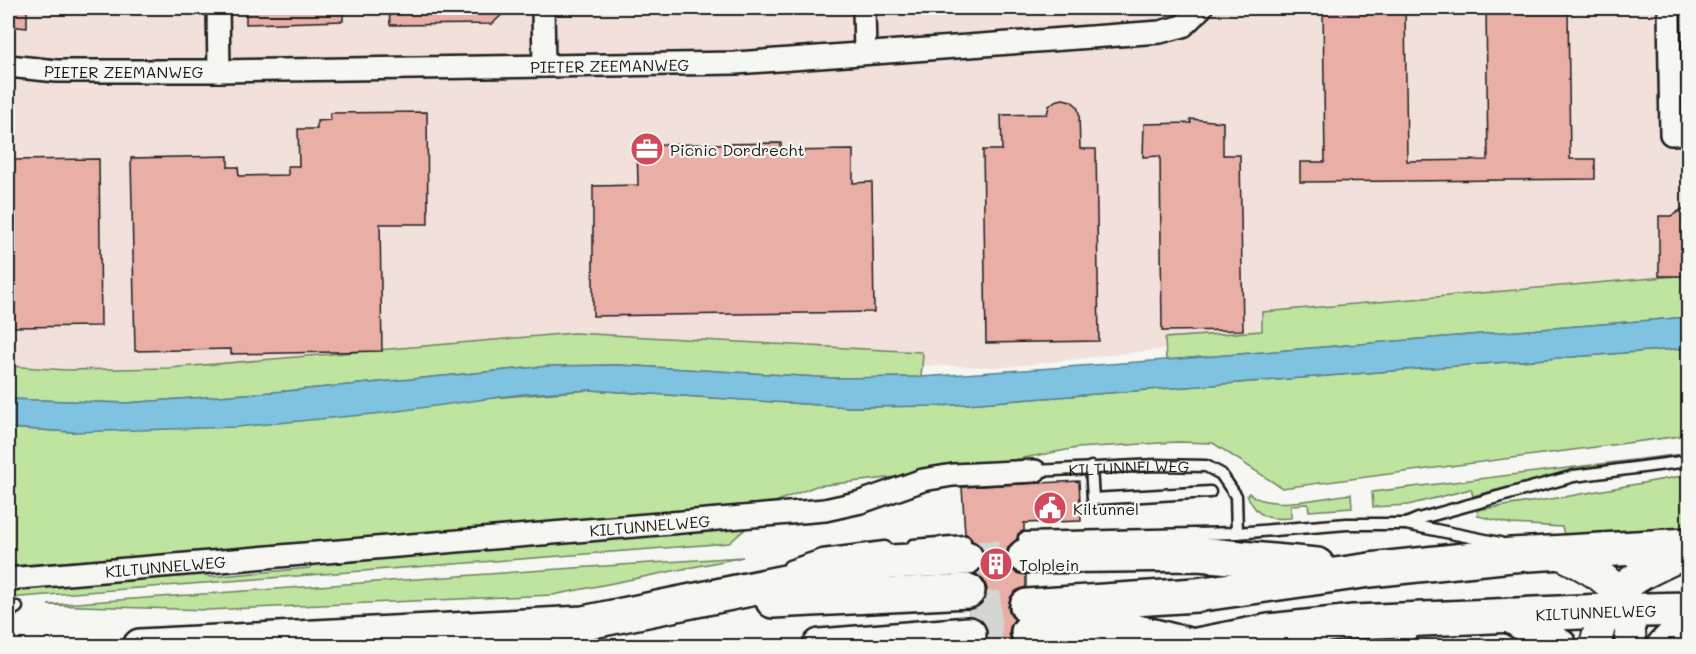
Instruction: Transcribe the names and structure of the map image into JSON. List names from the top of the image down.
{
  "streets": {
    "main road": ["KILTUNNELWEG"],
    "street": ["PIETER ZEEMANWEG"]
  },
  "places": {
    "office": ["Picnic Dordrecht"],
    "public building": ["Kiltunnel"],
    "building": ["Tolplein"]
  }
}
